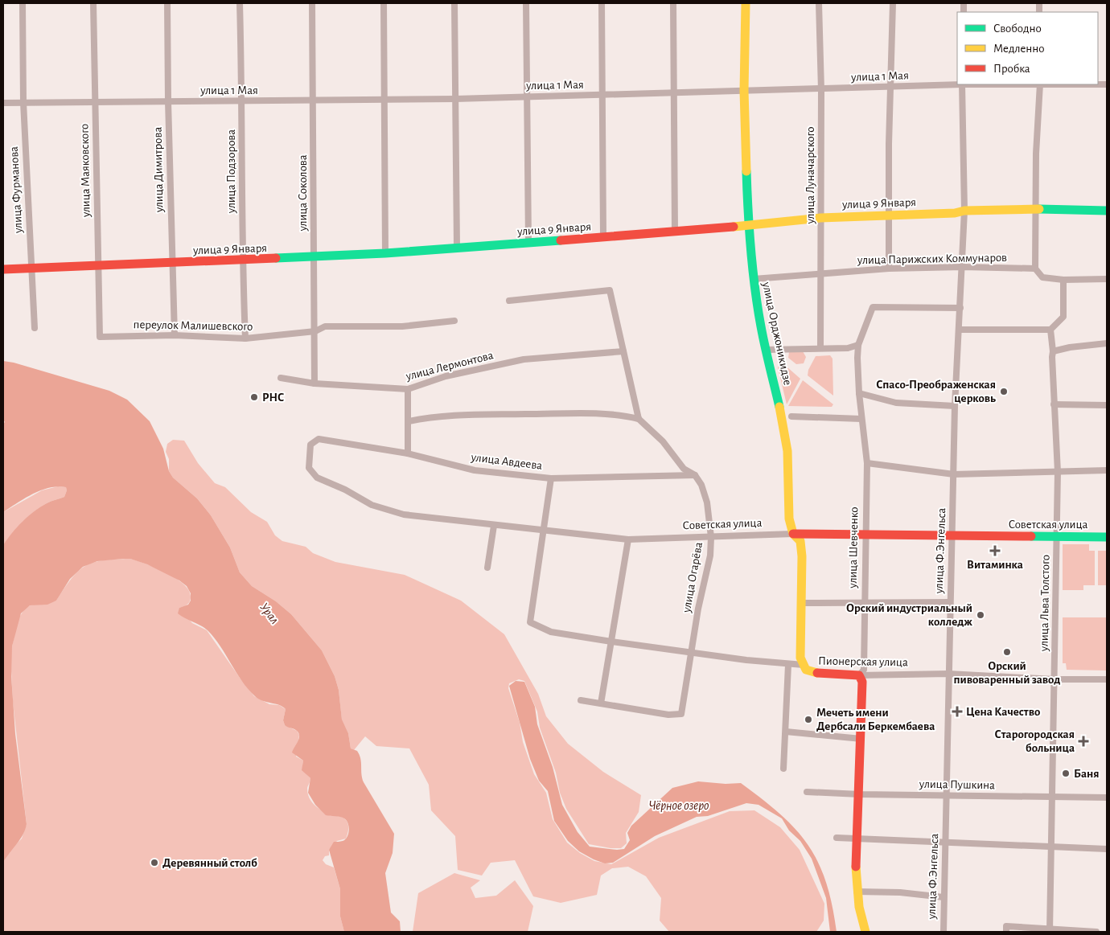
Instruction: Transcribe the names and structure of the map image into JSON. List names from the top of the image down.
{
  "streets": {
    "street": [
      "улица 1 Мая",
      "улица Димитрова",
      "улица Маяковского",
      "улица Подзорова",
      "улица Луначарского",
      "улица Фурманова",
      "улица Соколова",
      "улица 9 Января",
      "улица Парижских Коммунаров",
      "переулок Малишевского",
      "улица Орджоникидзе",
      "улица Лермонтова",
      "улица Авдеева",
      "Советская улица",
      "улица Шевченко",
      "улица Ф.Энгельса",
      "улица Огарёва",
      "улица Льва Толстого",
      "Пионерская улица",
      "улица Пушкина"
    ]
  },
  "crossings": [
    ["улица 1 Мая", "улица Димитрова"],
    ["улица 1 Мая", "улица Маяковского"],
    ["улица 1 Мая", "улица Подзорова"],
    ["улица 1 Мая", "улица Луначарского"],
    ["улица 1 Мая", "улица Фурманова"],
    ["улица 1 Мая", "улица Соколова"],
    ["улица 1 Мая", "улица Орджоникидзе"],
    ["улица Димитрова", "улица 9 Января"],
    ["улица Димитрова", "переулок Малишевского"],
    ["улица Маяковского", "улица 9 Января"],
    ["улица Маяковского", "переулок Малишевского"],
    ["улица Подзорова", "улица 9 Января"],
    ["улица Подзорова", "переулок Малишевского"],
    ["улица Луначарского", "улица 9 Января"],
    ["улица Луначарского", "улица Парижских Коммунаров"],
    ["улица Фурманова", "улица 9 Января"],
    ["улица Соколова", "улица 9 Января"],
    ["улица Соколова", "переулок Малишевского"],
    ["улица Соколова", "улица Лермонтова"],
    ["улица 9 Января", "улица Орджоникидзе"],
    ["улица 9 Января", "улица Ф.Энгельса"],
    ["улица Парижских Коммунаров", "улица Орджоникидзе"],
    ["улица Парижских Коммунаров", "улица Ф.Энгельса"],
    ["улица Орджоникидзе", "Советская улица"],
    ["улица Орджоникидзе", "Пионерская улица"],
    ["улица Авдеева", "Советская улица"],
    ["улица Авдеева", "улица Огарёва"],
    ["Советская улица", "улица Шевченко"],
    ["Советская улица", "улица Ф.Энгельса"],
    ["Советская улица", "улица Огарёва"],
    ["Советская улица", "улица Льва Толстого"],
    ["Советская улица", "Пионерская улица"],
    ["улица Шевченко", "улица Ф.Энгельса"],
    ["улица Шевченко", "Пионерская улица"],
    ["улица Шевченко", "улица Пушкина"],
    ["улица Ф.Энгельса", "Пионерская улица"],
    ["улица Ф.Энгельса", "улица Пушкина"],
    ["улица Огарёва", "Пионерская улица"],
    ["улица Льва Толстого", "Пионерская улица"],
    ["улица Льва Толстого", "улица Пушкина"]
  ],
  "water": ["Урал", "Чёрное озеро"],
  "places": {
    "other": [
      "Спасо-Преображенская церковь",
      "РНС",
      "Орский индустриальный колледж",
      "Орский пивоваренный завод",
      "Мечеть имени Дербсали Беркембаева",
      "Баня",
      "Деревянный столб"
    ],
    "health": ["Витаминка", "Цена Качество", "Старогородская больница"]
  },
  "legend": ["Свободно", "Медленно", "Пробка"]
}
